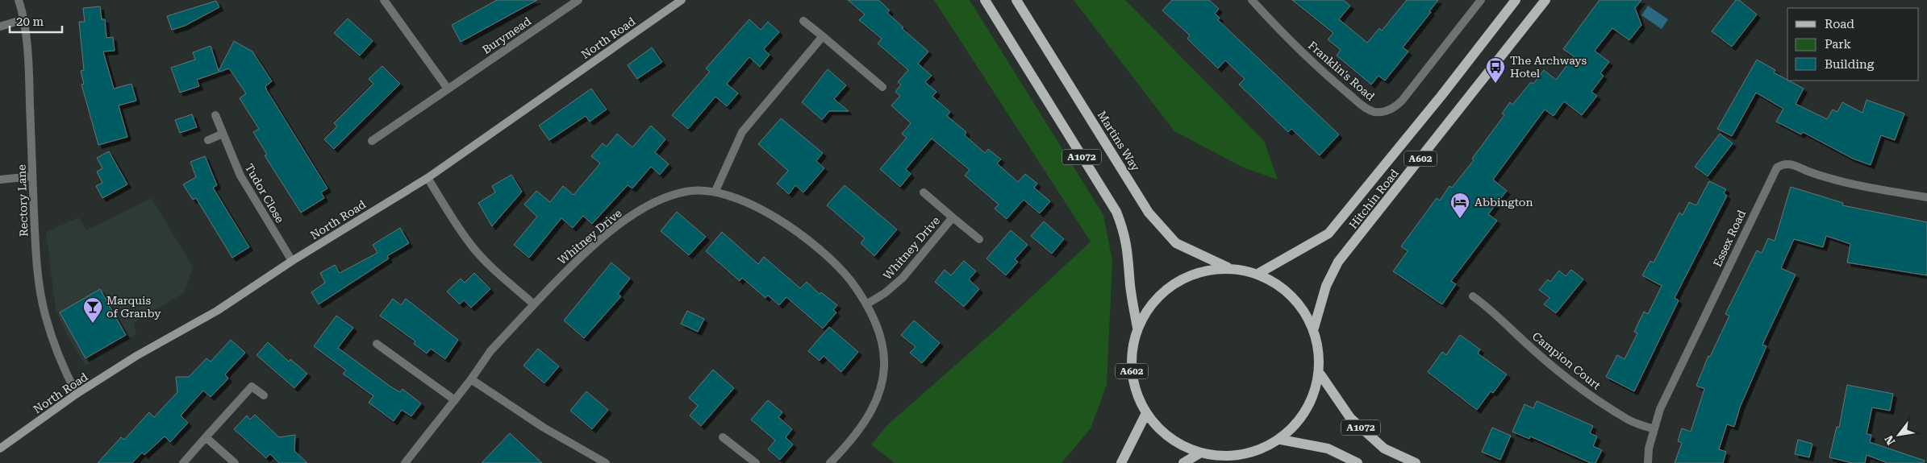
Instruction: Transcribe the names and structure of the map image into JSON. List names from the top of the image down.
{
  "streets": {
    "main road": [
      "North Road",
      "Martins Way",
      "A1072",
      "A602",
      "Hitchin Road"
    ],
    "street": [
      "Burymead",
      "Franklin's Road",
      "Tudor Close",
      "Rectory Lane",
      "Whitney Drive",
      "Essex Road",
      "Campion Court"
    ]
  },
  "crossings": [
    ["North Road", "Tudor Close"],
    ["North Road", "Rectory Lane"],
    ["Martins Way", "A602"],
    ["A1072", "A602"],
    ["A602", "Hitchin Road"],
    ["Essex Road", "Campion Court"]
  ],
  "places": {
    "bus stop": ["The Archways Hotel"],
    "hotel": ["Abbington"],
    "bar": ["Marquis of Granby"]
  },
  "legend": ["Road", "Park", "Building"],
  "scale_bar": "20 m",
  "north": "bottom left"
}
